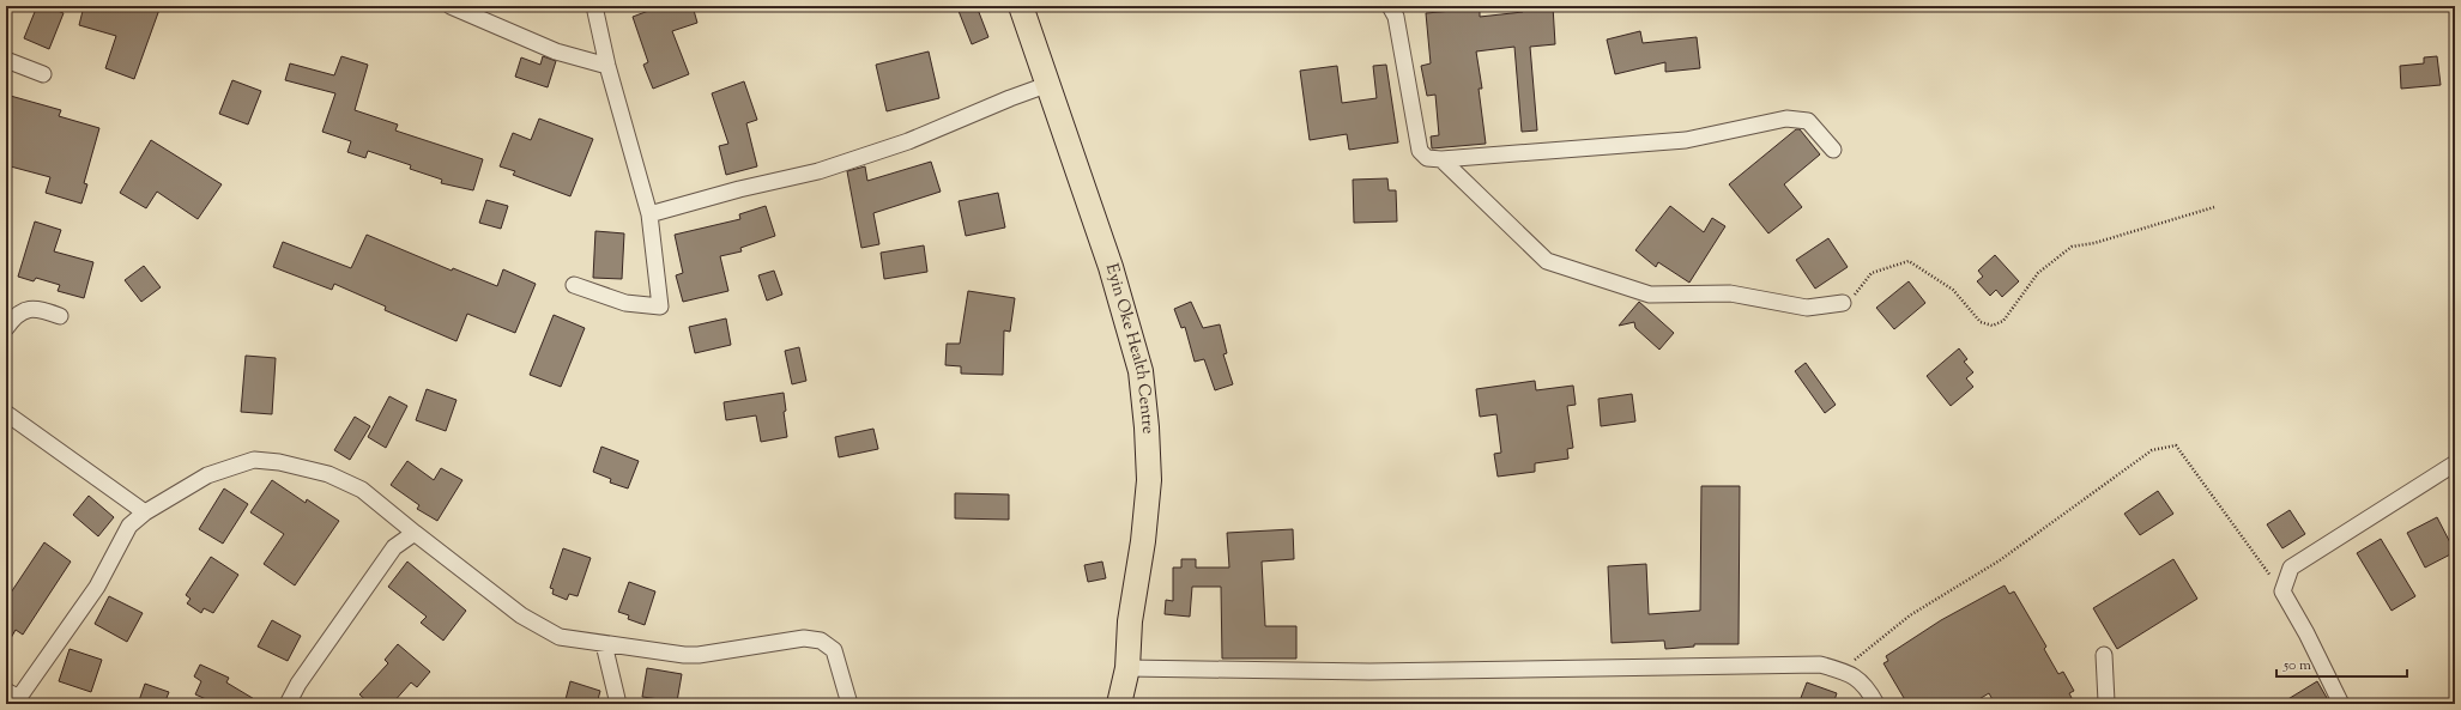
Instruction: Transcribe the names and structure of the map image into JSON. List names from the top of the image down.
{
  "streets": {
    "main road": ["Eyin Oke Health Centre"]
  },
  "scale_bar": "50 m"
}
